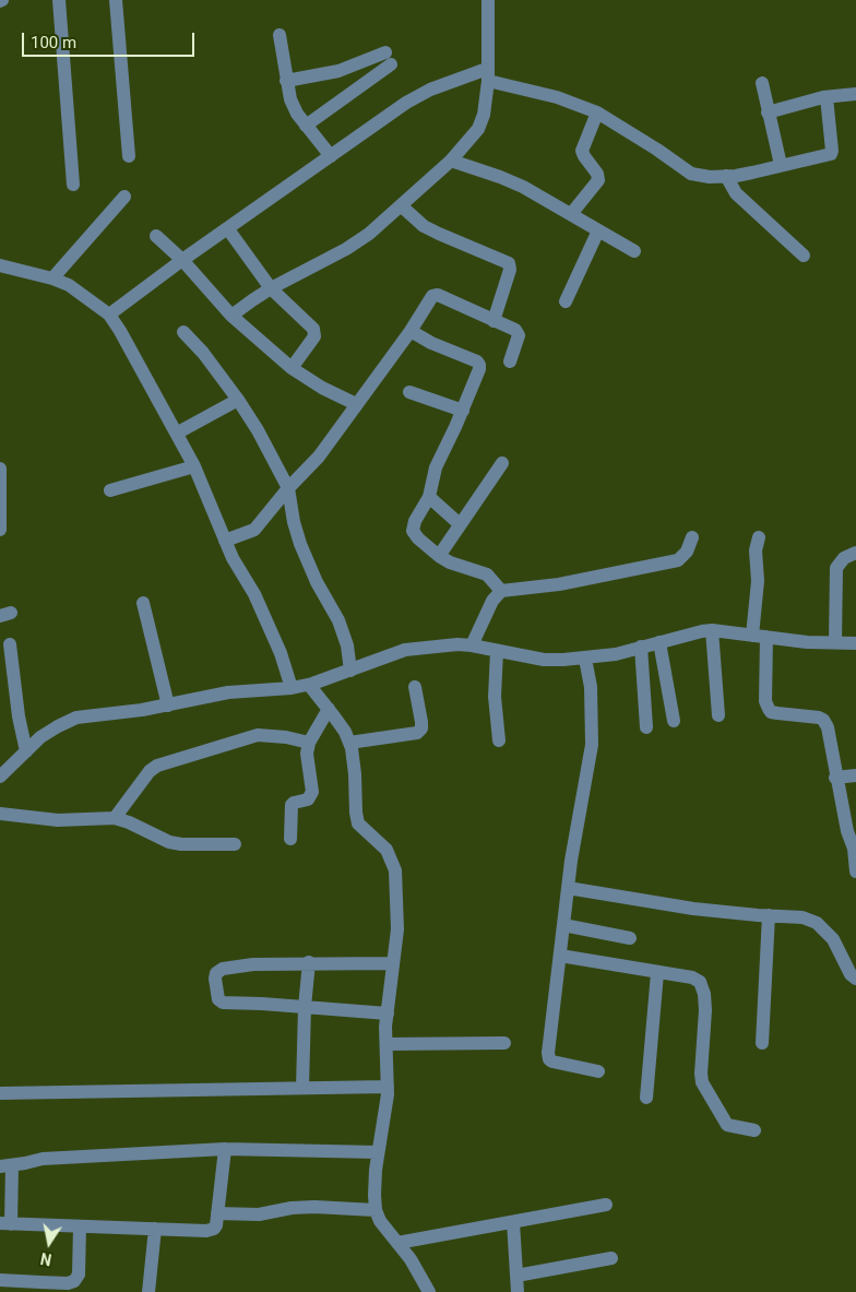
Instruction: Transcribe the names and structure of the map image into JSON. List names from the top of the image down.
{
  "scale_bar": "100 m",
  "north": "bottom"
}
